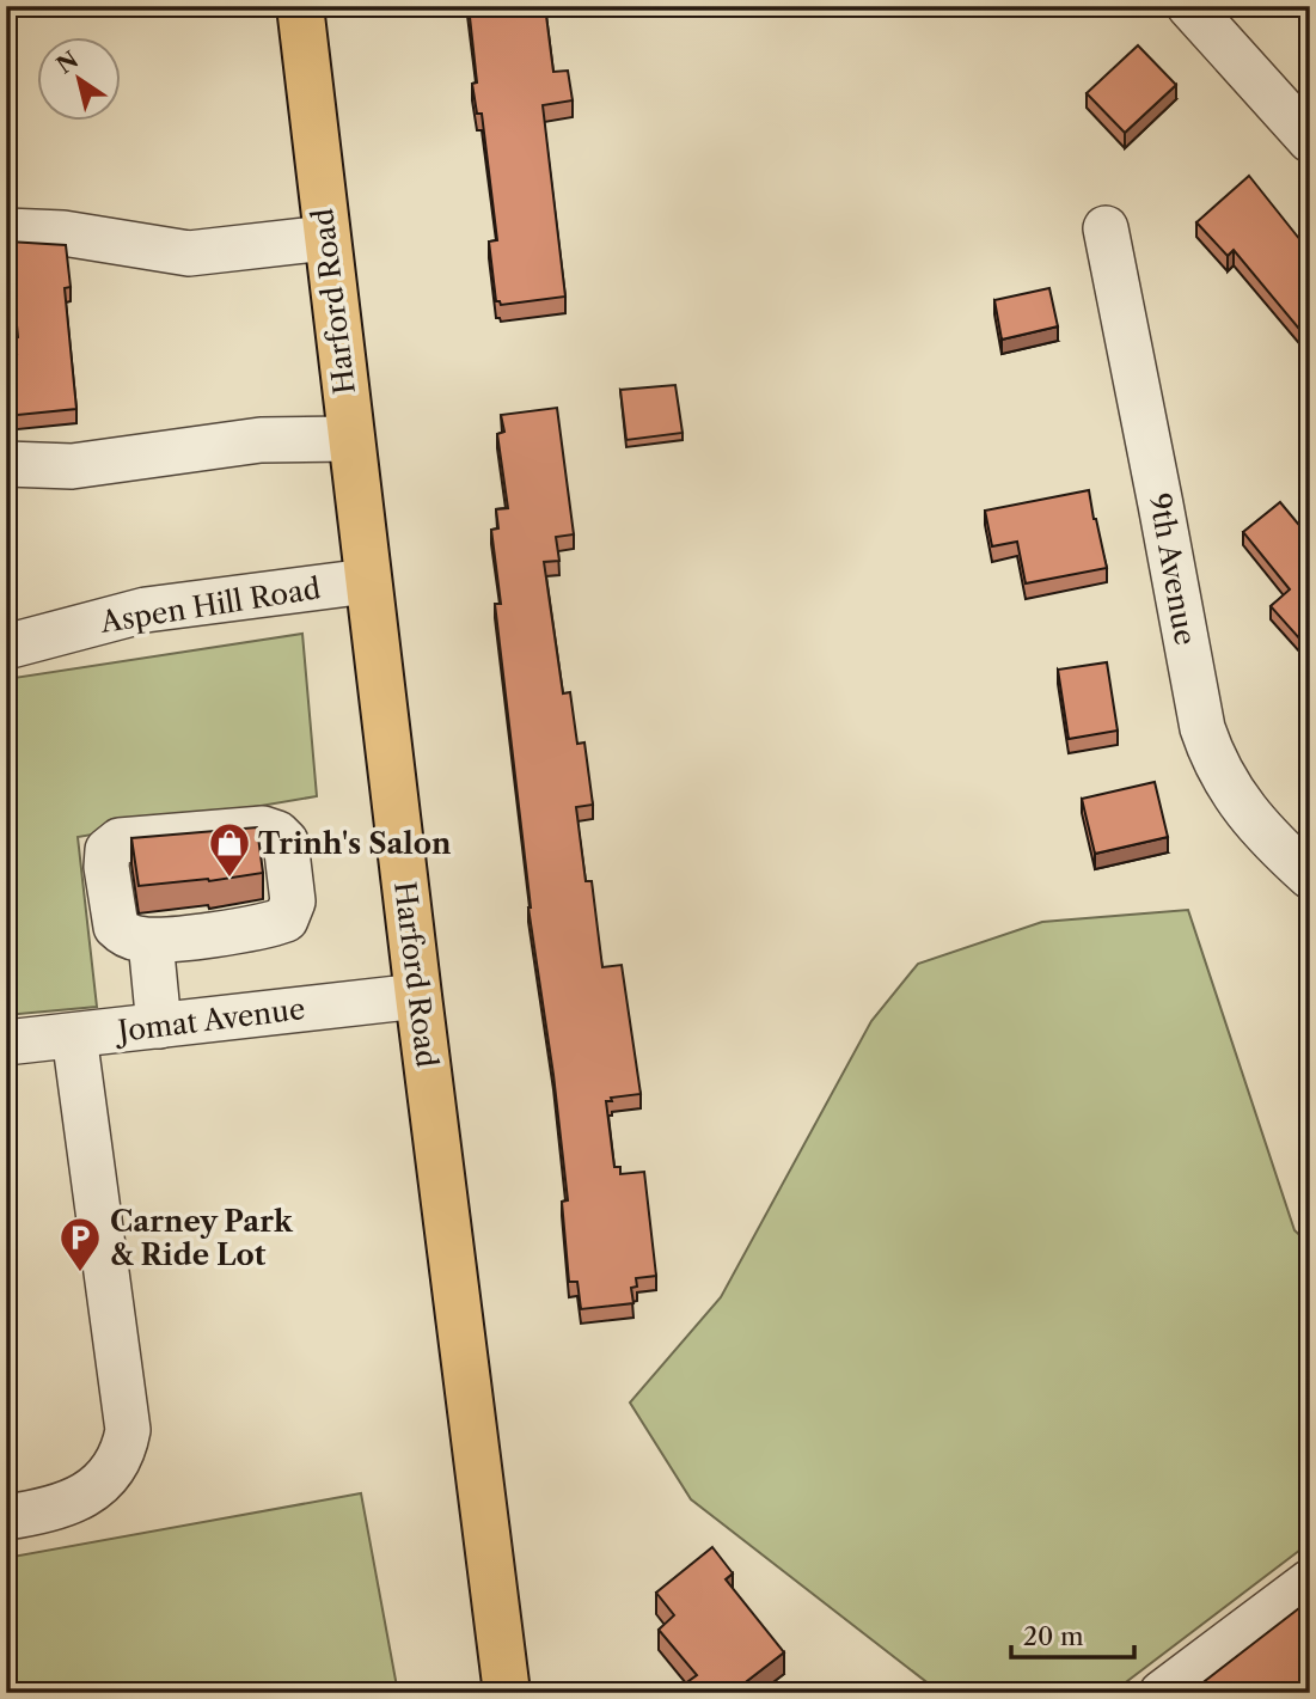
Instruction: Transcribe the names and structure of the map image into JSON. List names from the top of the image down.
{
  "streets": {
    "main road": ["Harford Road"],
    "street": ["9th Avenue", "Aspen Hill Road", "Jomat Avenue"]
  },
  "crossings": [
    ["Harford Road", "Aspen Hill Road"],
    ["Harford Road", "Jomat Avenue"]
  ],
  "places": {
    "shop": ["Trinh's Salon"],
    "parking": ["Carney Park & Ride Lot"]
  },
  "scale_bar": "20 m",
  "north": "top left"
}
